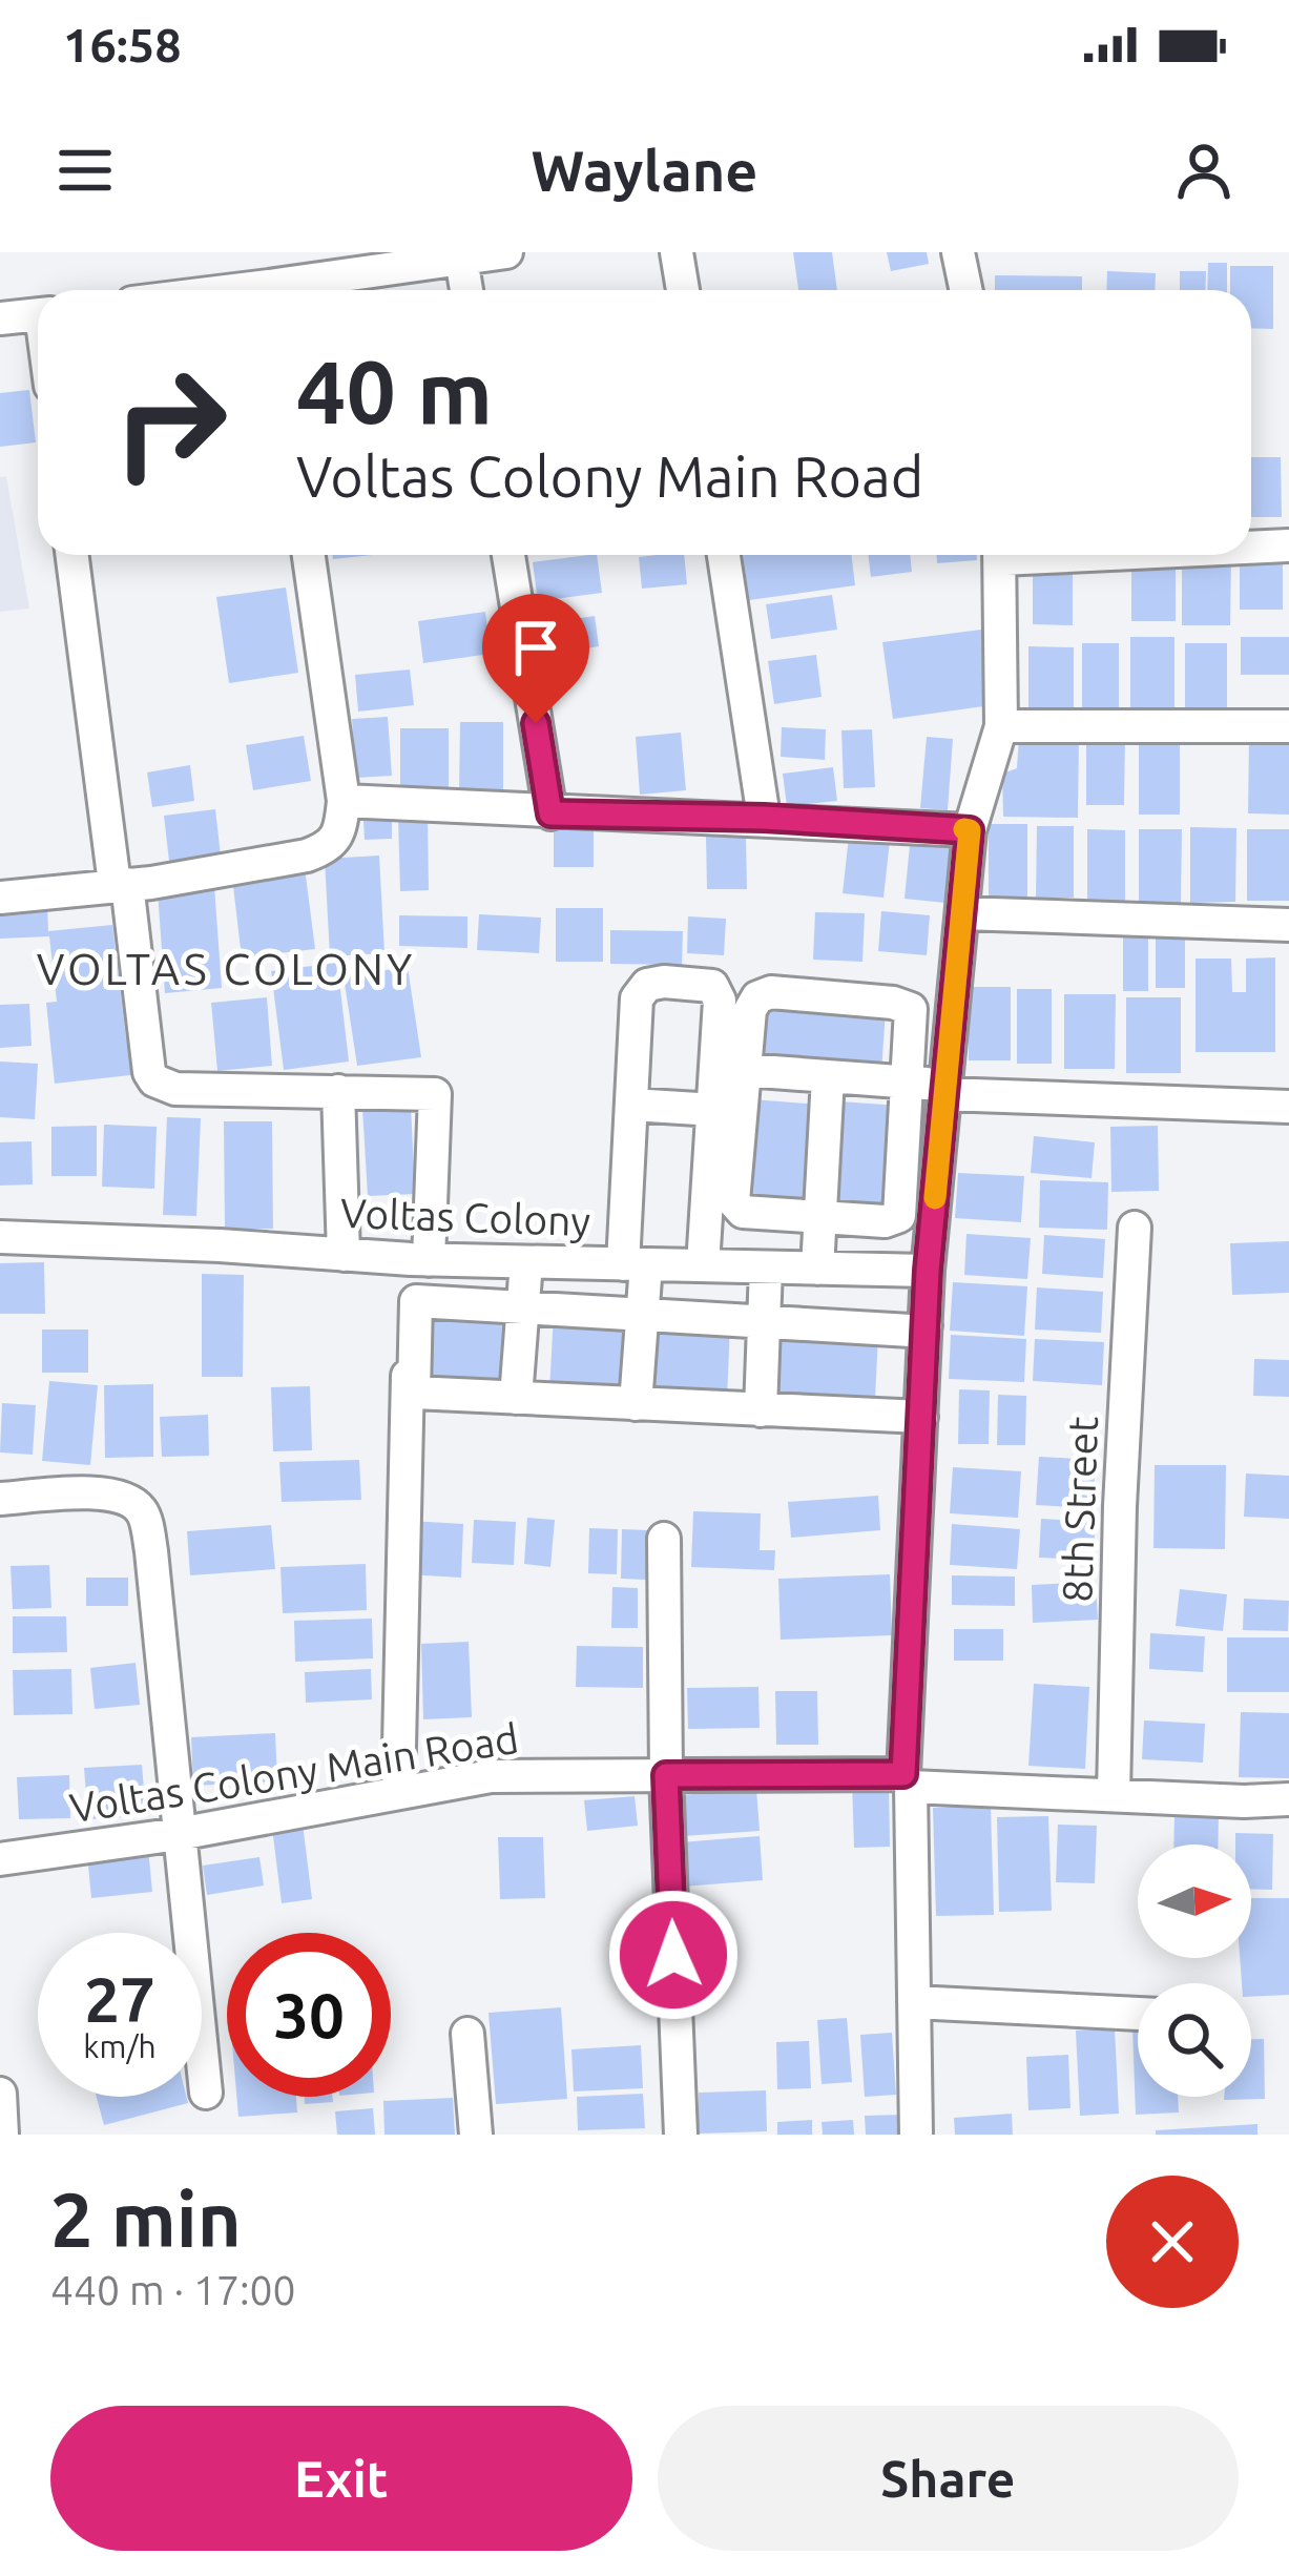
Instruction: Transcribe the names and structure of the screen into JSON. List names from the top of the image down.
{
  "streets": {
    "street": ["Voltas Colony", "8th Street", "Voltas Colony Main Road"]
  },
  "crossings": [
    ["8th Street", "Voltas Colony Main Road"]
  ],
  "districts": ["VOLTAS COLONY"],
  "north": "right",
  "page": {
    "status": "16:58",
    "header": "Waylane",
    "turn": ["40 m", "Voltas Colony Main Road"],
    "speed": "27 km/h",
    "limit": "30",
    "heading": ["2 min", "440 m · 17:00"],
    "buttons": ["Exit", "Share"]
  }
}
